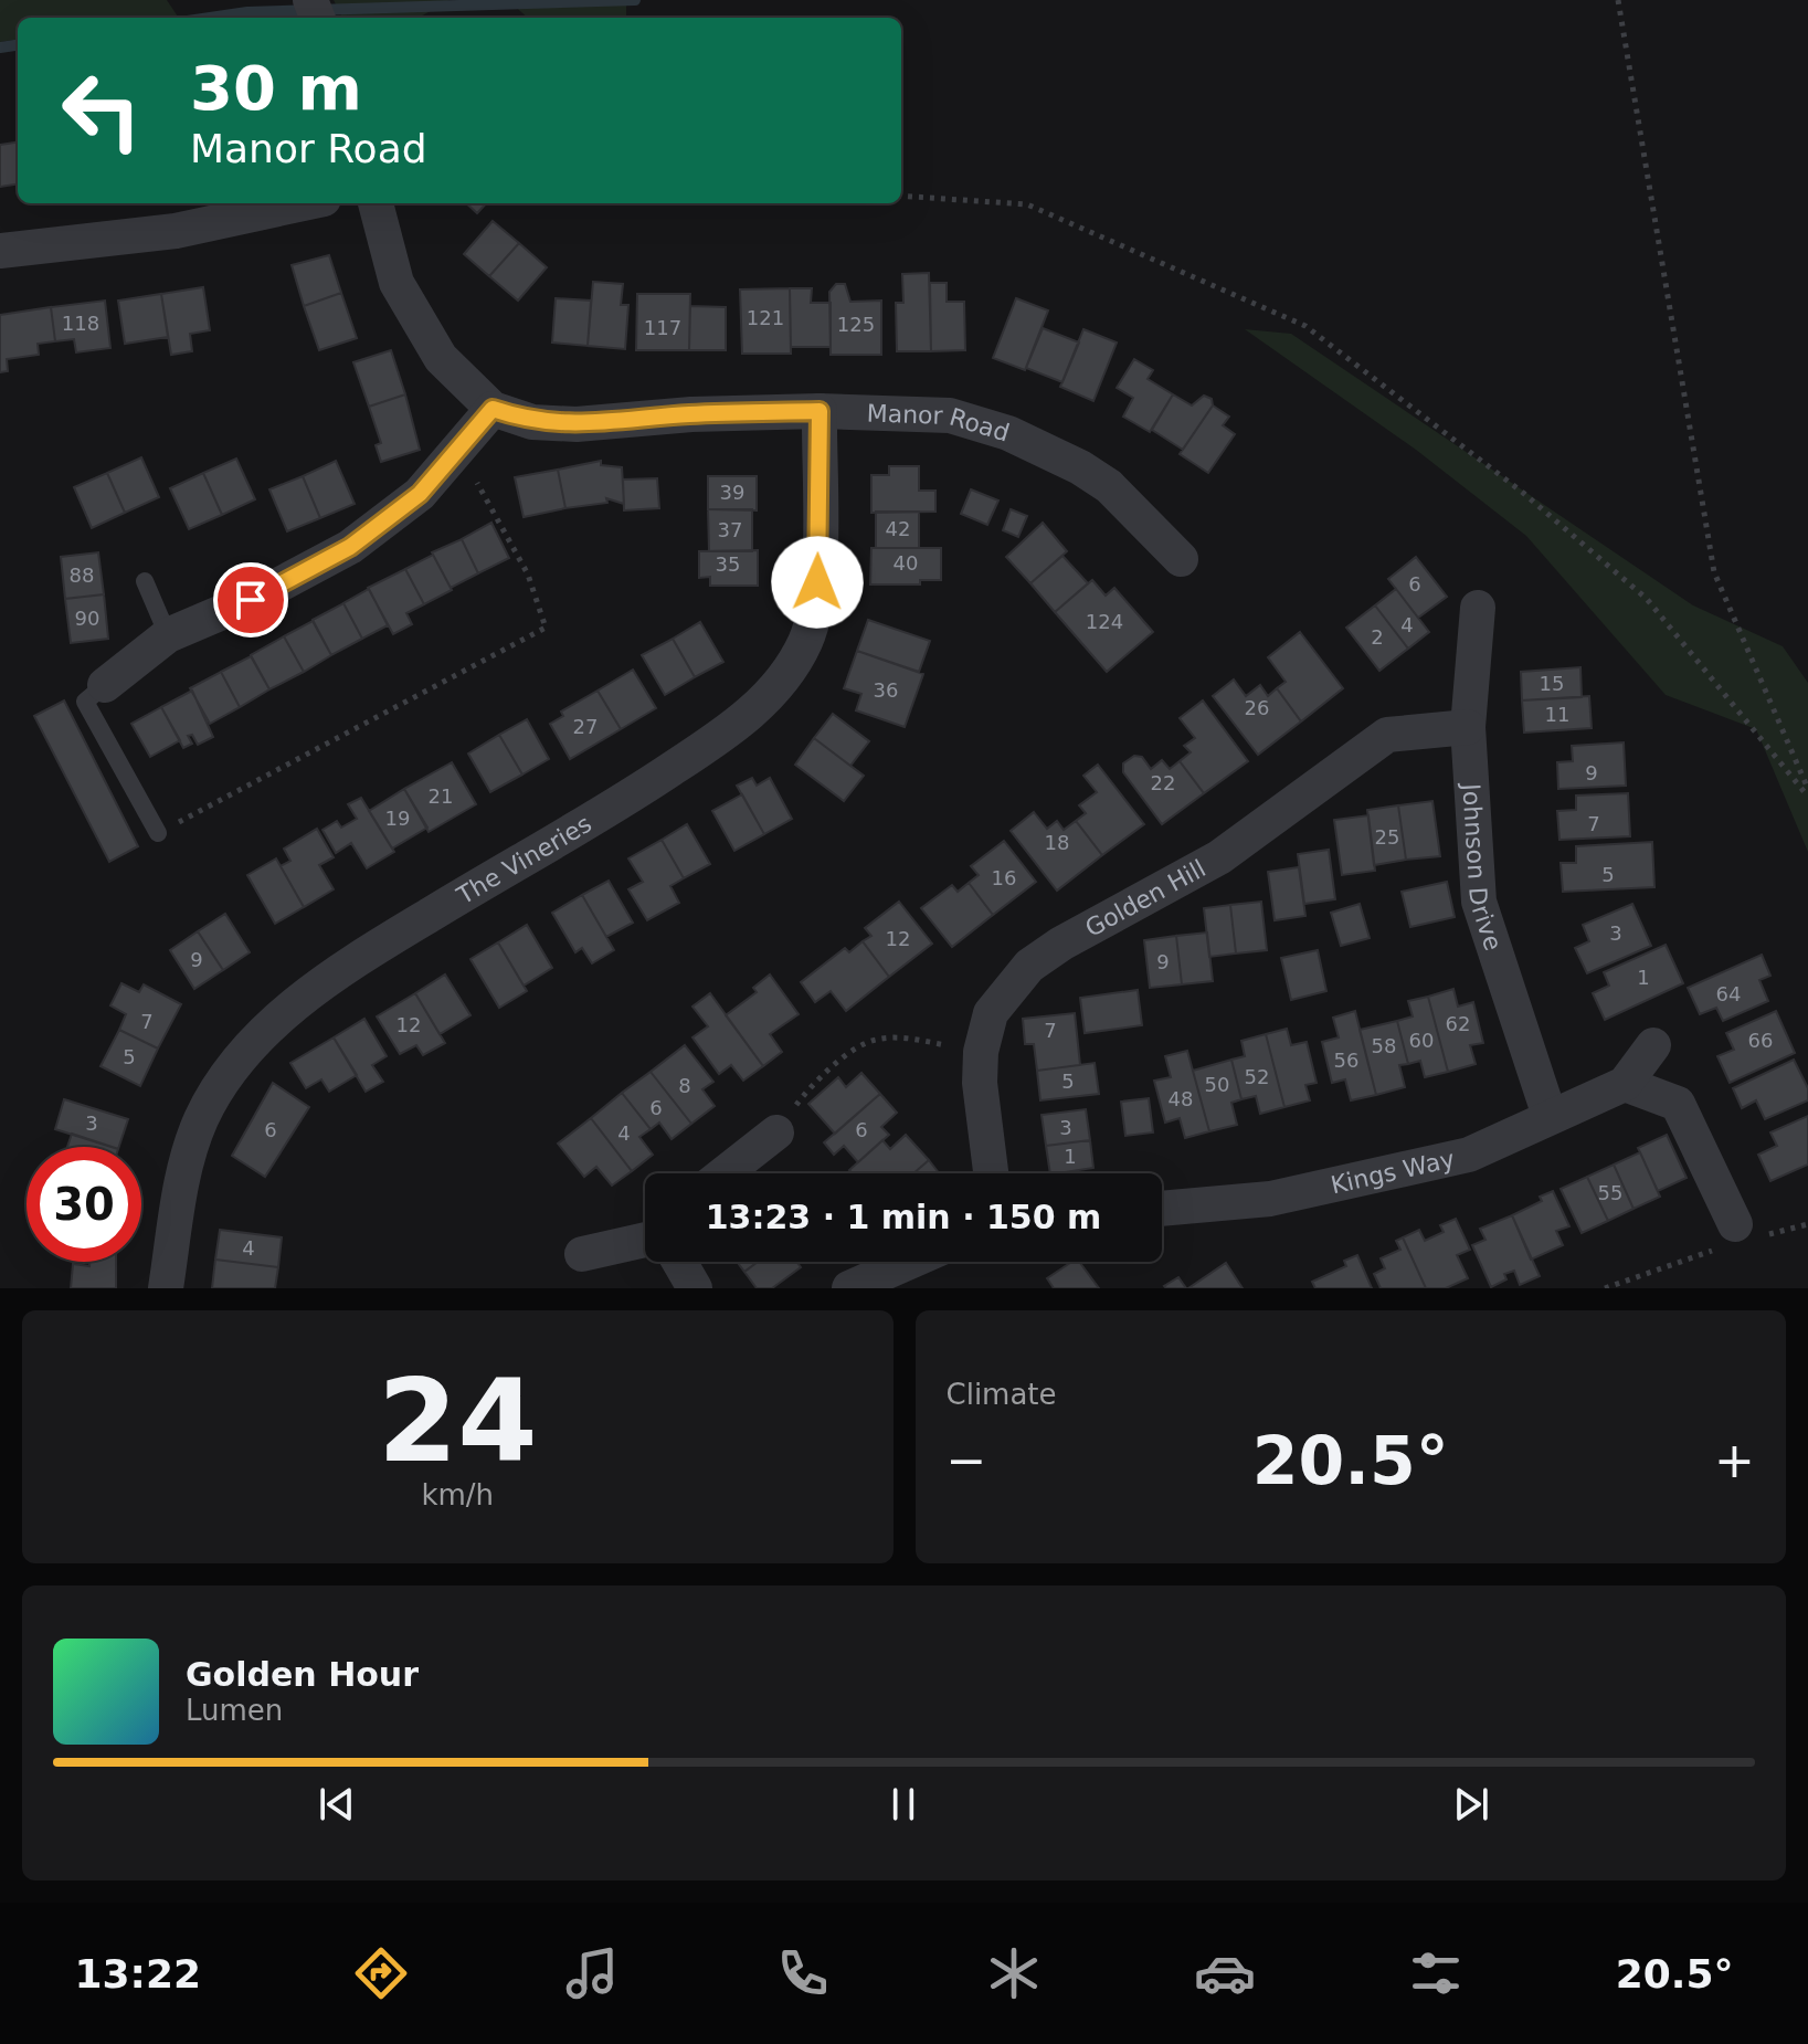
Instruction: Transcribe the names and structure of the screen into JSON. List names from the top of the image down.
{
  "streets": {
    "street": [
      "Manor Road",
      "The Vineries",
      "Johnson Drive",
      "Golden Hill",
      "Kings Way"
    ]
  },
  "crossings": [
    ["Manor Road", "The Vineries"],
    ["Johnson Drive", "Golden Hill"],
    ["Johnson Drive", "Kings Way"]
  ],
  "house_numbers": [
    "121",
    "118",
    "125",
    "117",
    "39",
    "42",
    "37",
    "40",
    "35",
    "88",
    "6",
    "90",
    "124",
    "4",
    "2",
    "15",
    "36",
    "26",
    "11",
    "27",
    "9",
    "22",
    "21",
    "19",
    "7",
    "25",
    "18",
    "5",
    "16",
    "3",
    "12",
    "9",
    "9",
    "1",
    "64",
    "7",
    "62",
    "12",
    "7",
    "60",
    "66",
    "58",
    "5",
    "56",
    "52",
    "5",
    "50",
    "8",
    "48",
    "6",
    "3",
    "3",
    "6",
    "6",
    "4",
    "1",
    "55",
    "4"
  ],
  "page": {
    "turn": ["30 m", "Manor Road"],
    "limit": "30",
    "trip": "13:23 · 1 min · 150 m",
    "tile": [
      ["24", "km/h"],
      "Climate"
    ],
    "heat": ["−", "20.5°", "+"],
    "song": ["Golden Hour", "Lumen"],
    "tabs": ["13:22", "20.5°"]
  }
}
